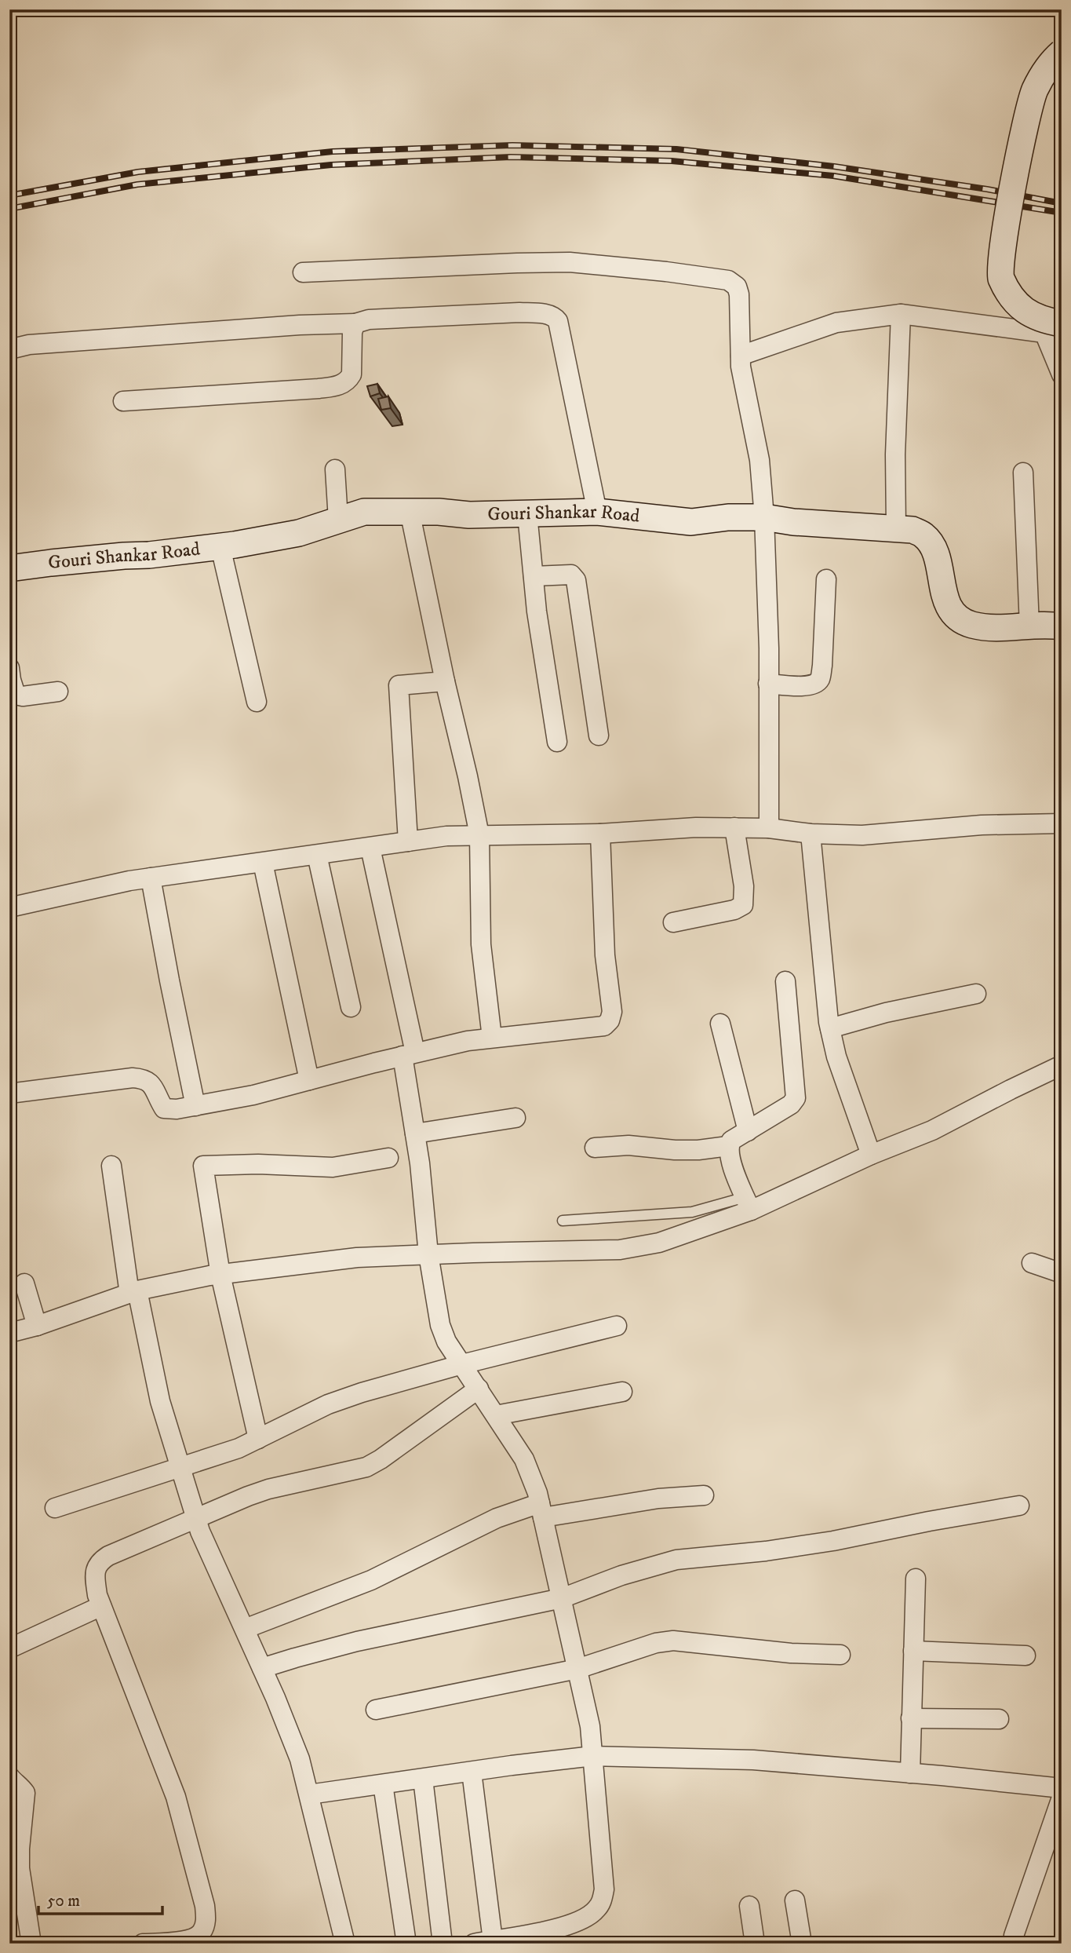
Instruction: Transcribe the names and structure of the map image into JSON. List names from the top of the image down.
{
  "streets": {
    "street": ["Gouri Shankar Road"]
  },
  "scale_bar": "50 m"
}
